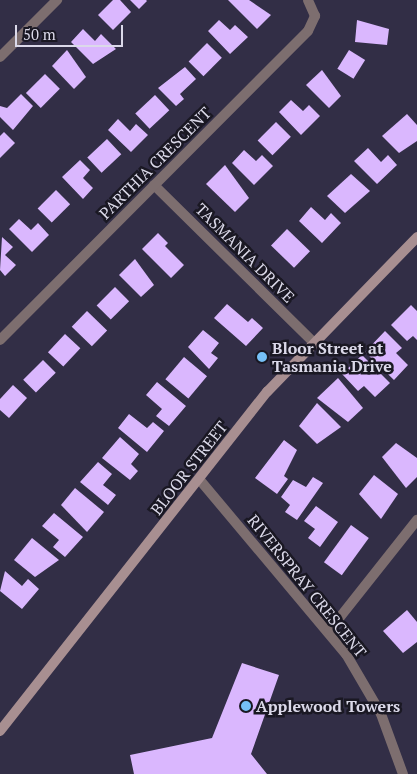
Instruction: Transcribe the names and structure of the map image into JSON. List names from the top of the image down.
{
  "streets": {
    "street": [
      "PARTHIA CRESCENT",
      "TASMANIA DRIVE",
      "BLOOR STREET",
      "RIVERSPRAY CRESCENT"
    ]
  },
  "crossings": [
    ["PARTHIA CRESCENT", "TASMANIA DRIVE"],
    ["TASMANIA DRIVE", "BLOOR STREET"],
    ["BLOOR STREET", "RIVERSPRAY CRESCENT"]
  ],
  "places": ["Bloor Street at Tasmania Drive", "Applewood Towers"],
  "scale_bar": "50 m"
}
